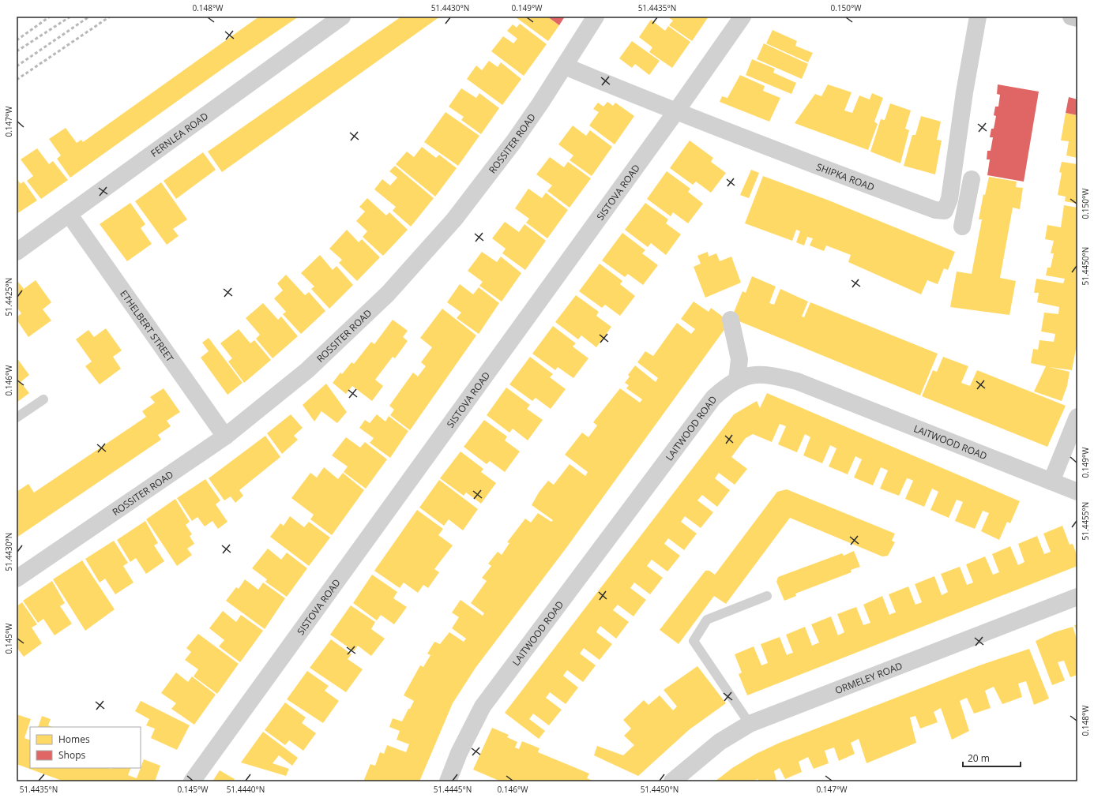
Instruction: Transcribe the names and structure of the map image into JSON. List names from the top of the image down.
{
  "streets": {
    "street": [
      "FERNLEA ROAD",
      "ROSSITER ROAD",
      "SHIPKA ROAD",
      "SISTOVA ROAD",
      "ETHELBERT STREET",
      "LAITWOOD ROAD",
      "ORMELEY ROAD"
    ]
  },
  "crossings": [
    ["FERNLEA ROAD", "ETHELBERT STREET"],
    ["ROSSITER ROAD", "SHIPKA ROAD"],
    ["ROSSITER ROAD", "ETHELBERT STREET"],
    ["SHIPKA ROAD", "SISTOVA ROAD"]
  ],
  "legend": ["Homes", "Shops"],
  "scale_bar": "20 m",
  "coordinates": [
    "0.148°W",
    "51.4430°N",
    "0.149°W",
    "51.4435°N",
    "0.150°W",
    "0.147°W",
    "51.4450°N",
    "51.4425°N",
    "0.146°W",
    "51.4455°N",
    "0.145°W",
    "51.4440°N",
    "51.4445°N"
  ]
}
